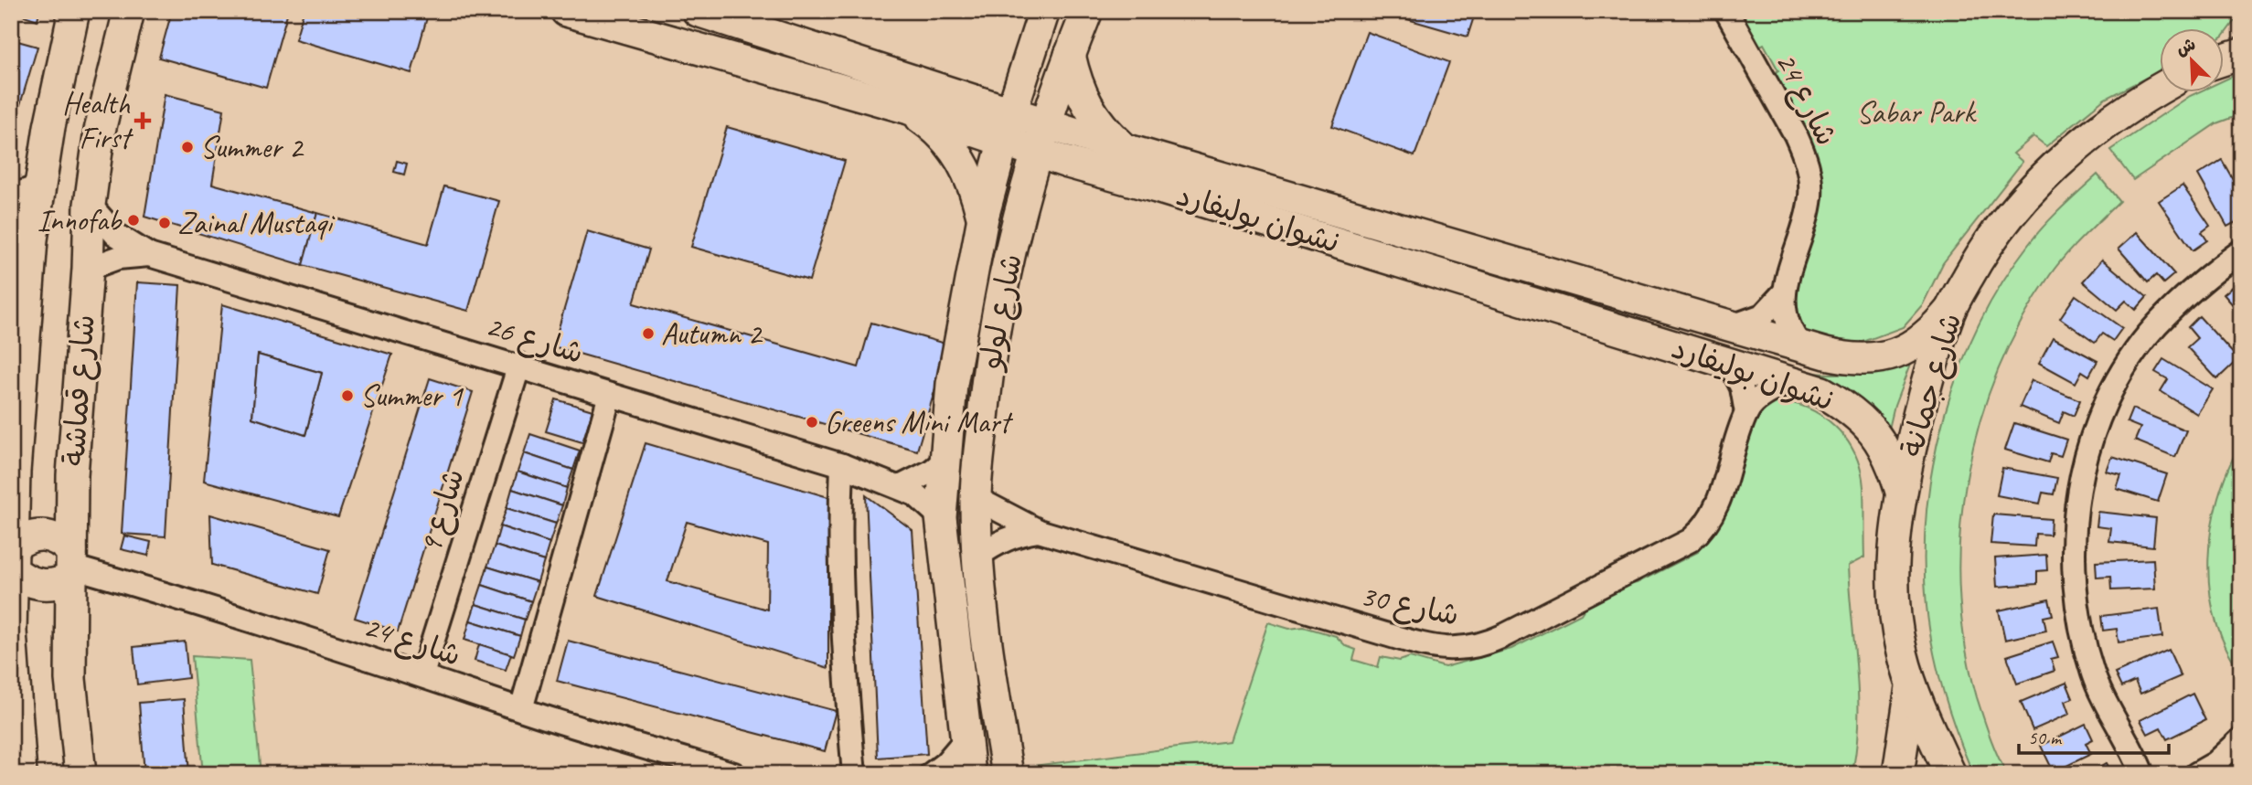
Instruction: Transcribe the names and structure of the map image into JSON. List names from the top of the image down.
{
  "streets": {
    "street": [
      "شارع 24",
      "نشوان بوليفارد",
      "شارع لولو",
      "شارع 26",
      "شارع جمانة",
      "شارع قماشة",
      "شارع 9",
      "شارع 30"
    ]
  },
  "crossings": [
    ["شارع 24", "نشوان بوليفارد"],
    ["شارع 24", "شارع قماشة"],
    ["شارع 24", "شارع 9"],
    ["نشوان بوليفارد", "شارع لولو"],
    ["نشوان بوليفارد", "شارع جمانة"],
    ["شارع لولو", "شارع 26"],
    ["شارع لولو", "شارع 30"],
    ["شارع 26", "شارع قماشة"],
    ["شارع 26", "شارع 9"]
  ],
  "parks": ["Sabar Park"],
  "places": {
    "health": ["Health First"],
    "other": [
      "Summer 2",
      "Innofab",
      "Zainal Mustaqi",
      "Autumn 2",
      "Summer 1",
      "Greens Mini Mart"
    ]
  },
  "scale_bar": "50 m",
  "north": "top left"
}
